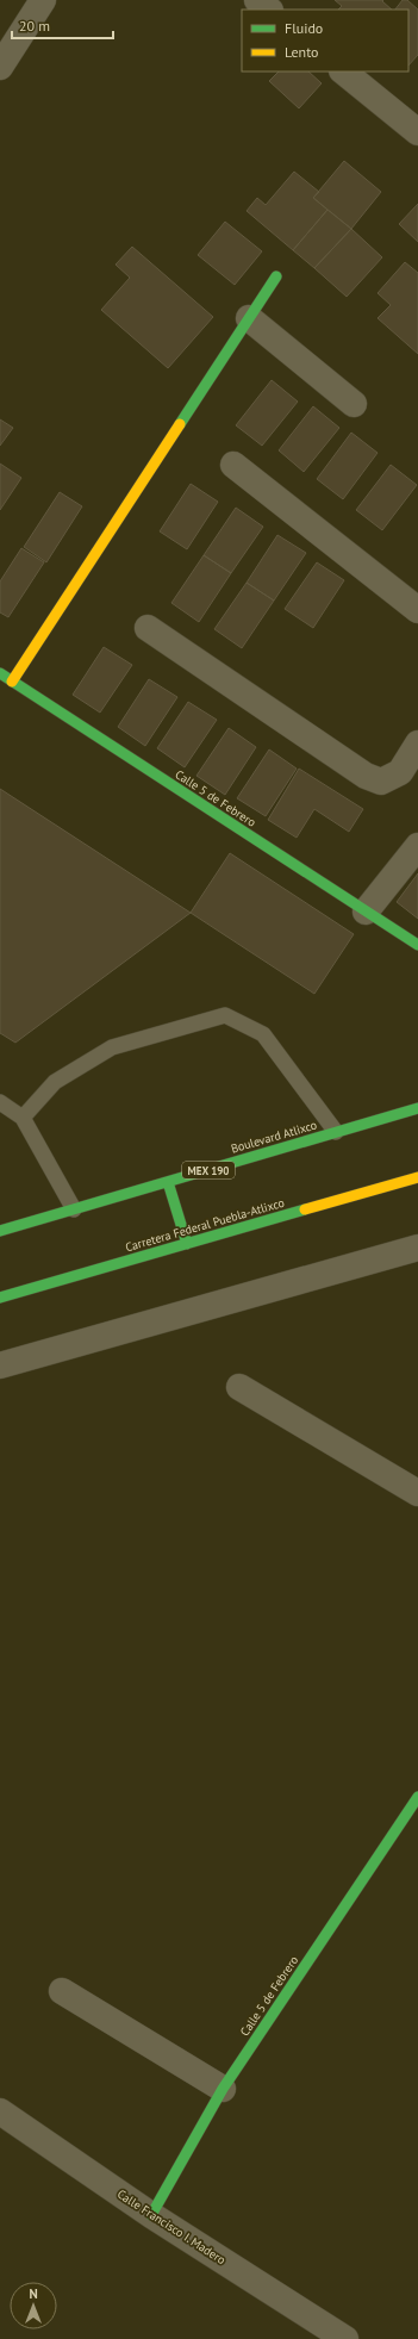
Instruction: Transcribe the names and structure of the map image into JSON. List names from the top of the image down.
{
  "streets": {
    "street": [
      "Calle 5 de Febrero",
      "Boulevard Atlixco",
      "MEX 190",
      "Carretera Federal Puebla-Atlixco",
      "Calle Francisco I. Madero"
    ]
  },
  "crossings": [
    ["Calle 5 de Febrero", "Calle Francisco I. Madero"]
  ],
  "legend": ["Fluido", "Lento"],
  "scale_bar": "20 m",
  "north": "top"
}
